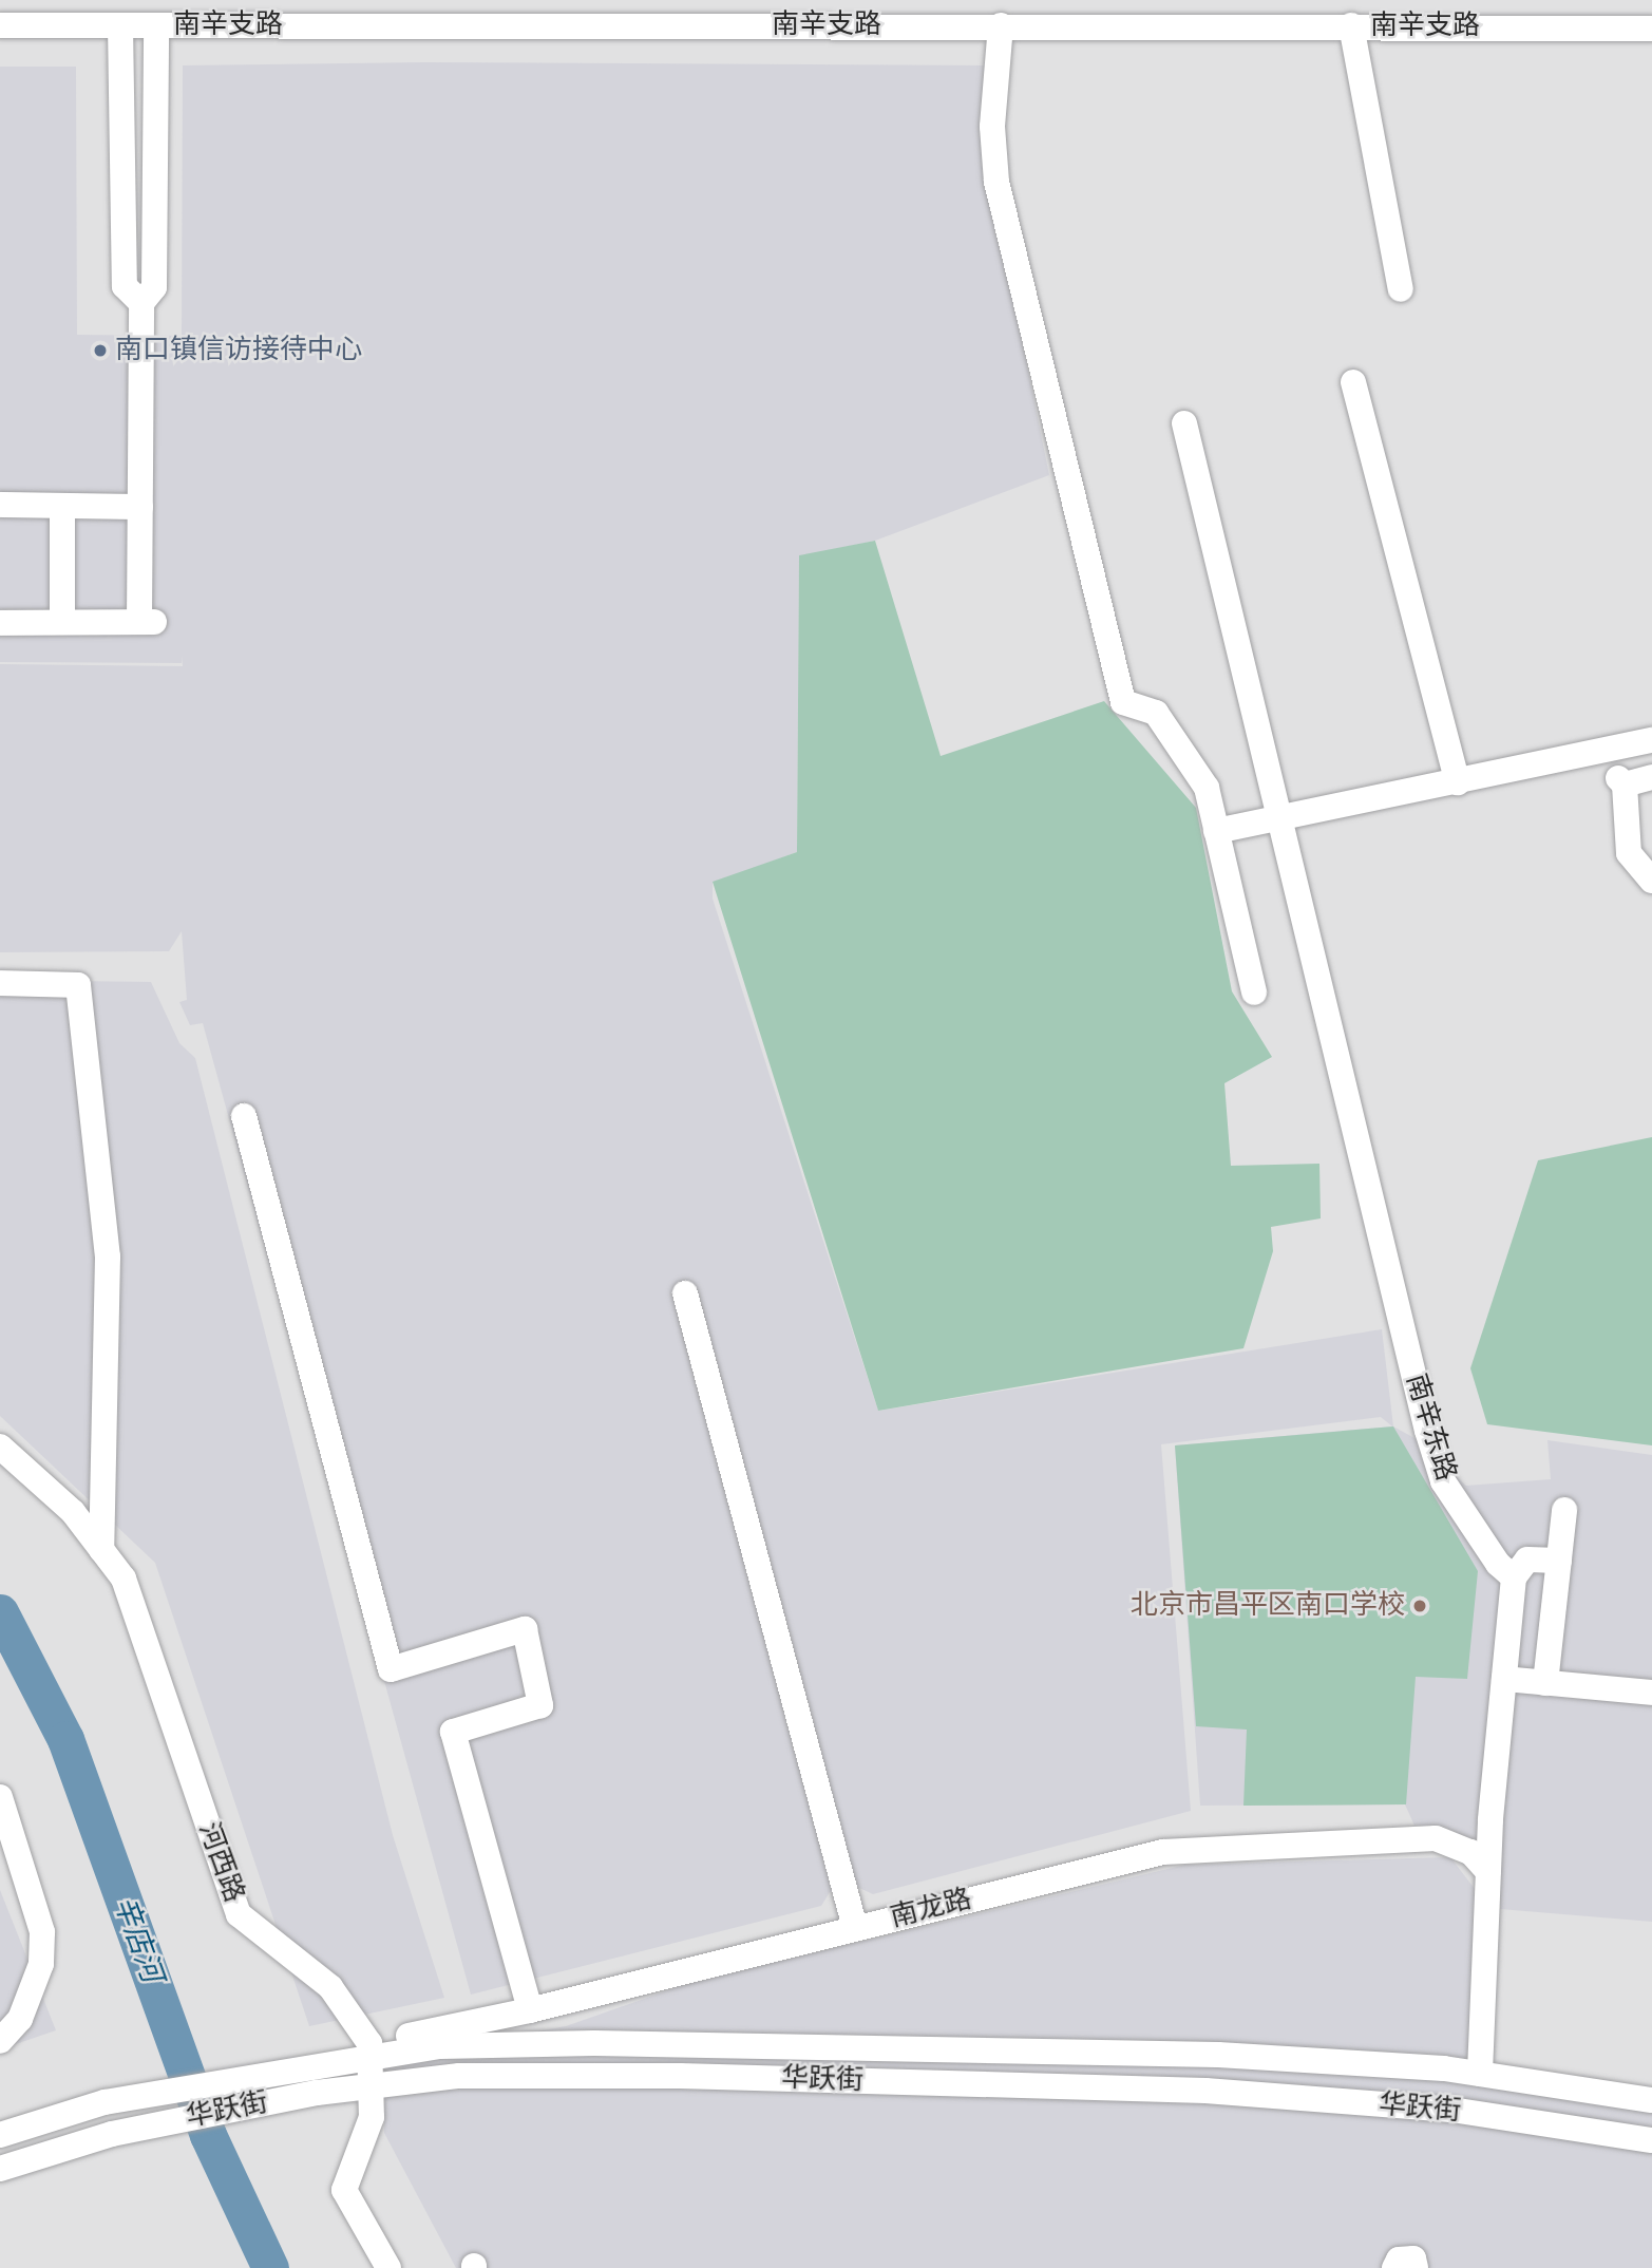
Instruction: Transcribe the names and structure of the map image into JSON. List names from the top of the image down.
{
  "streets": {
    "street": [
      "南辛支路",
      "南辛东路",
      "河西路",
      "南龙路",
      "华跃街"
    ]
  },
  "crossings": [
    ["河西路", "南龙路"],
    ["河西路", "华跃街"],
    ["南龙路", "华跃街"]
  ],
  "water": ["辛店河"],
  "places": ["南口镇信访接待中心", "北京市昌平区南口学校"]
}
